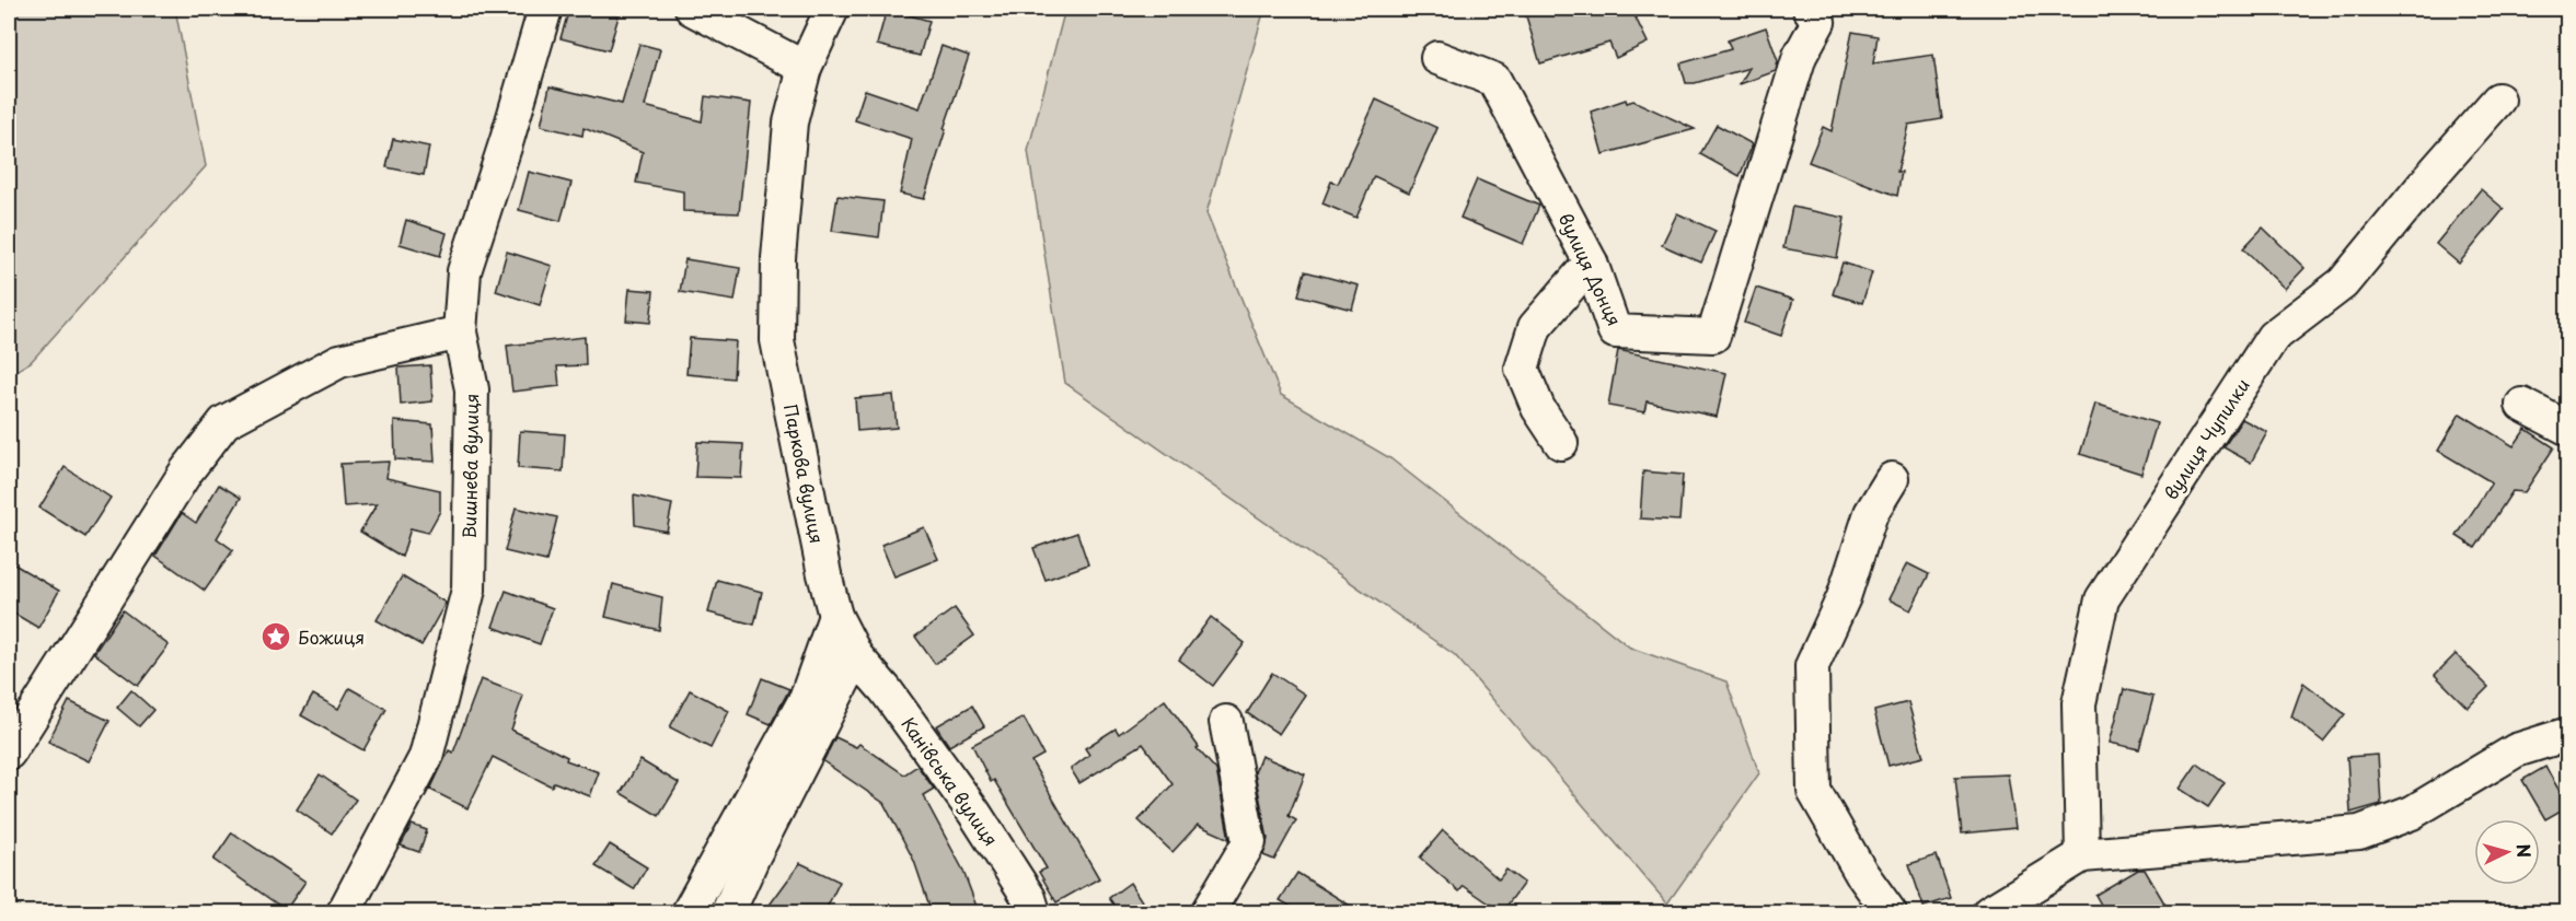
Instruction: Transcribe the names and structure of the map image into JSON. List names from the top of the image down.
{
  "streets": {
    "street": [
      "вулиця Донця",
      "вулиця Чупилки",
      "Вишнева вулиця",
      "Паркова вулиця",
      "Канівська вулиця"
    ]
  },
  "crossings": [
    ["Паркова вулиця", "Канівська вулиця"]
  ],
  "places": {
    "place": ["Божиця"]
  },
  "north": "right"
}
